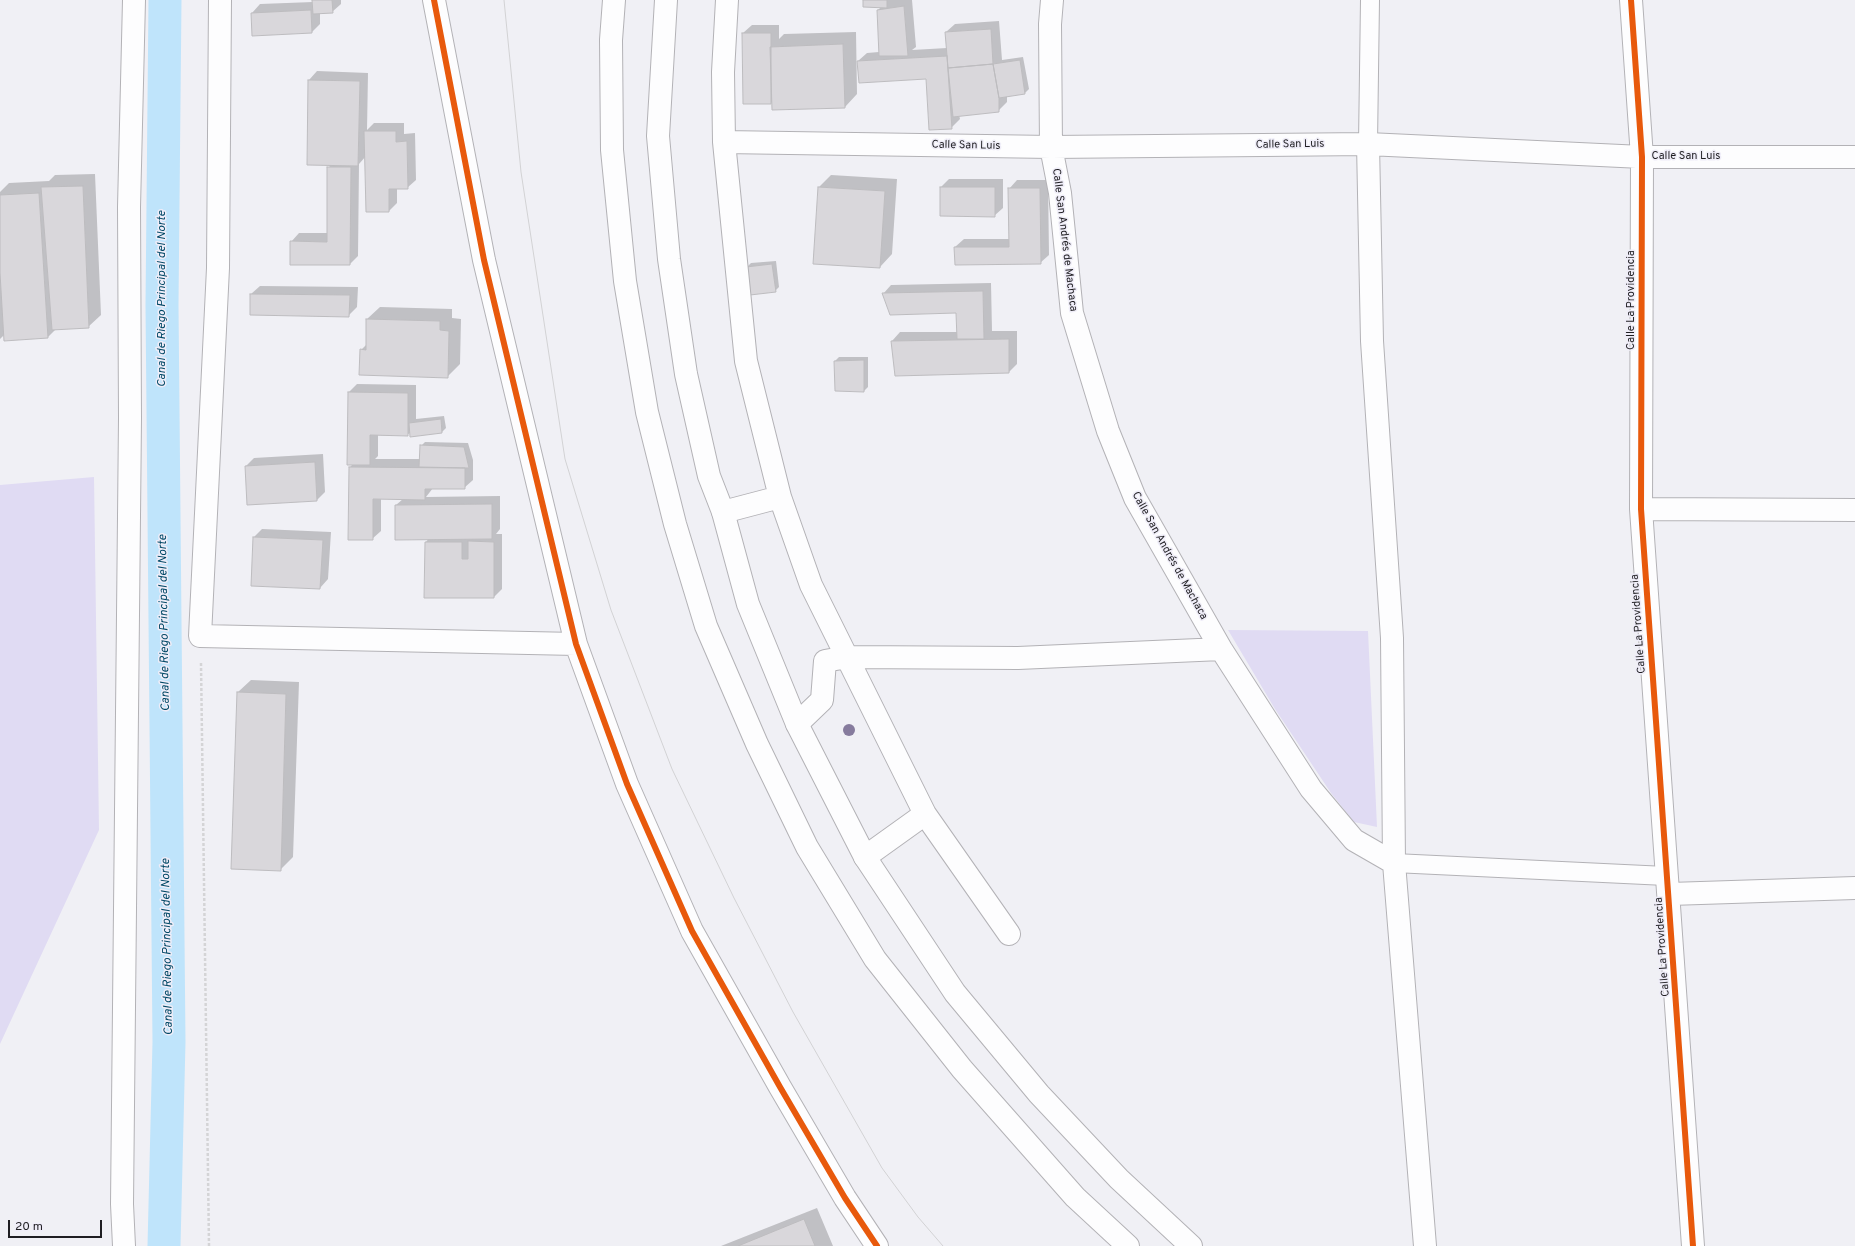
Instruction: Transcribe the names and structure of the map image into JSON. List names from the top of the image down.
{
  "streets": {
    "main road": ["Calle San Luis", "Calle San Andrés de Machaca", "Calle La Providencia"]
  },
  "crossings": [
    ["Calle San Luis", "Calle San Andrés de Machaca"],
    ["Calle San Luis", "Calle La Providencia"]
  ],
  "water": ["Canal de Riego Principal del Norte"],
  "scale_bar": "20 m"
}
